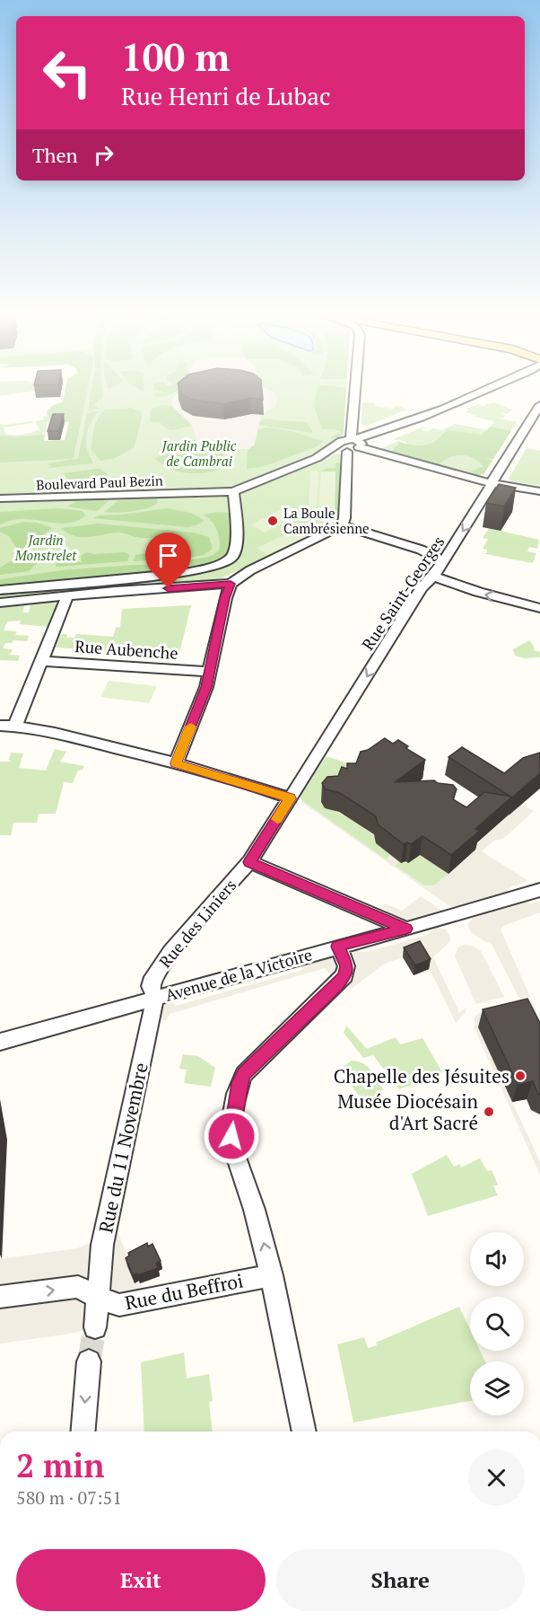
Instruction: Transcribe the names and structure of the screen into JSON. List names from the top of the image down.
{
  "streets": {
    "street": [
      "Boulevard Paul Bezin",
      "Rue Saint-Georges",
      "Rue Aubenche",
      "Rue des Liniers",
      "Avenue de la Victoire",
      "Rue du 11 Novembre",
      "Rue du Beffroi"
    ]
  },
  "crossings": [
    ["Rue Saint-Georges", "Rue des Liniers"],
    ["Rue des Liniers", "Avenue de la Victoire"],
    ["Rue des Liniers", "Rue du 11 Novembre"],
    ["Avenue de la Victoire", "Rue du 11 Novembre"],
    ["Rue du 11 Novembre", "Rue du Beffroi"]
  ],
  "one_way": ["Rue Saint-Georges", "Rue du Beffroi"],
  "parks": ["Jardin Public de Cambrai", "Jardin Monstrelet"],
  "places": ["La Boule Cambrésienne", "Chapelle des Jésuites", "Musée Diocésain d'Art Sacré"],
  "page": {
    "turn": ["100 m", "Rue Henri de Lubac"],
    "then": "Then",
    "heading": ["2 min", "580 m · 07:51"],
    "buttons": ["Exit", "Share"]
  }
}
